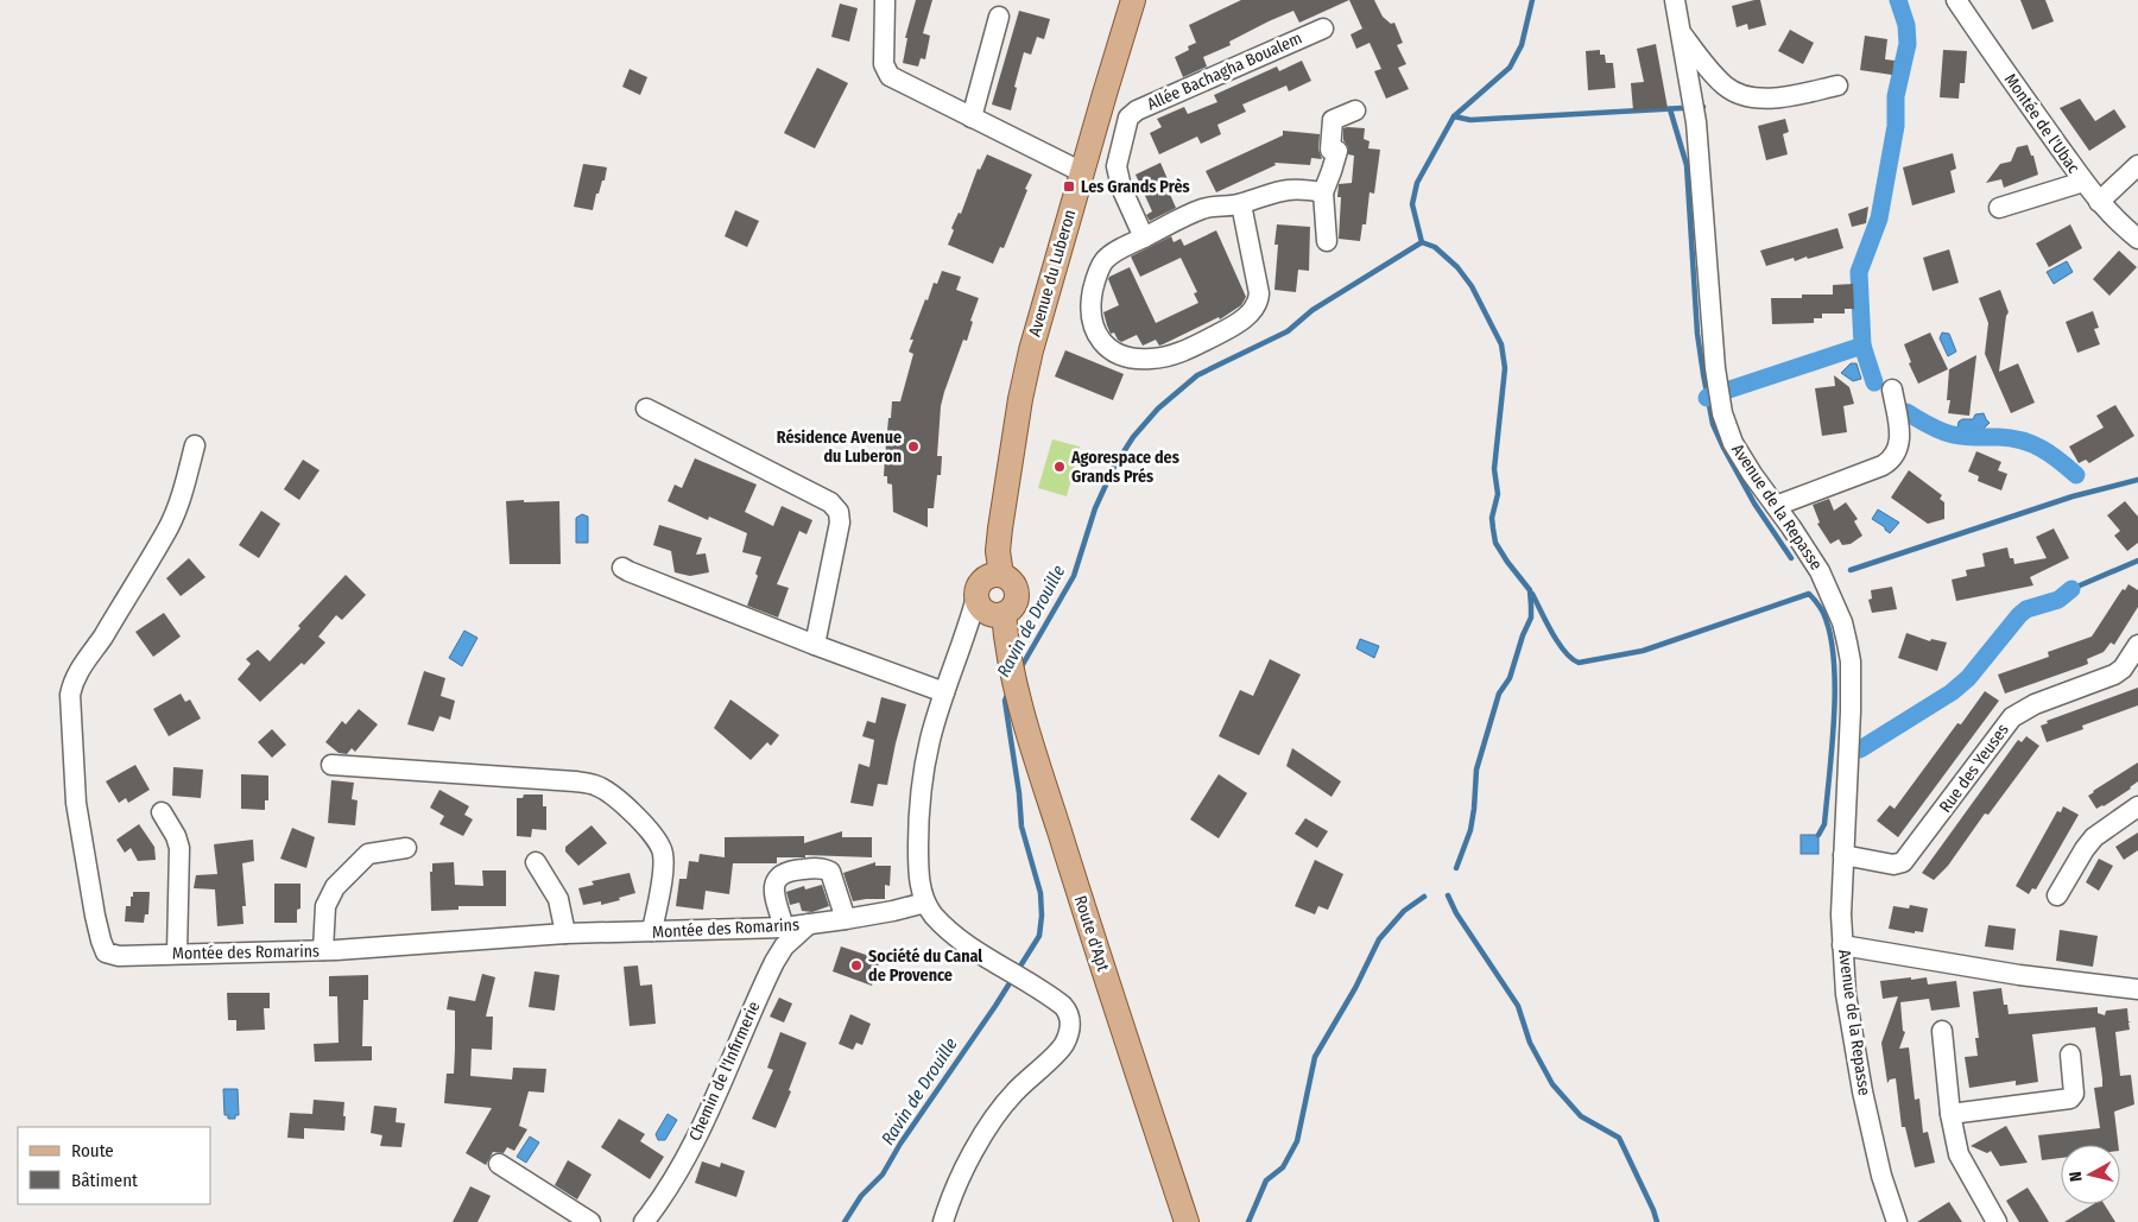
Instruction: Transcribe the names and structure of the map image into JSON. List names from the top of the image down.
{
  "streets": {
    "main road": ["Avenue du Luberon", "Route d'Apt"],
    "street": [
      "Allée Bachagha Boualem",
      "Montée de l'Ubac",
      "Avenue de la Repasse",
      "Rue des Yeuses",
      "Montée des Romarins",
      "Chemin de l'Infirmerie"
    ]
  },
  "crossings": [
    ["Allée Bachagha Boualem", "Avenue du Luberon"],
    ["Avenue du Luberon", "Route d'Apt"],
    ["Avenue de la Repasse", "Rue des Yeuses"],
    ["Montée des Romarins", "Chemin de l'Infirmerie"]
  ],
  "water": ["Ravin de Drouille"],
  "places": {
    "transit": ["Les Grands Près"],
    "other": ["Résidence Avenue du Luberon", "Agorespace des Grands Prés", "Société du Canal de Provence"]
  },
  "legend": ["Route", "Bâtiment"],
  "north": "left"
}
